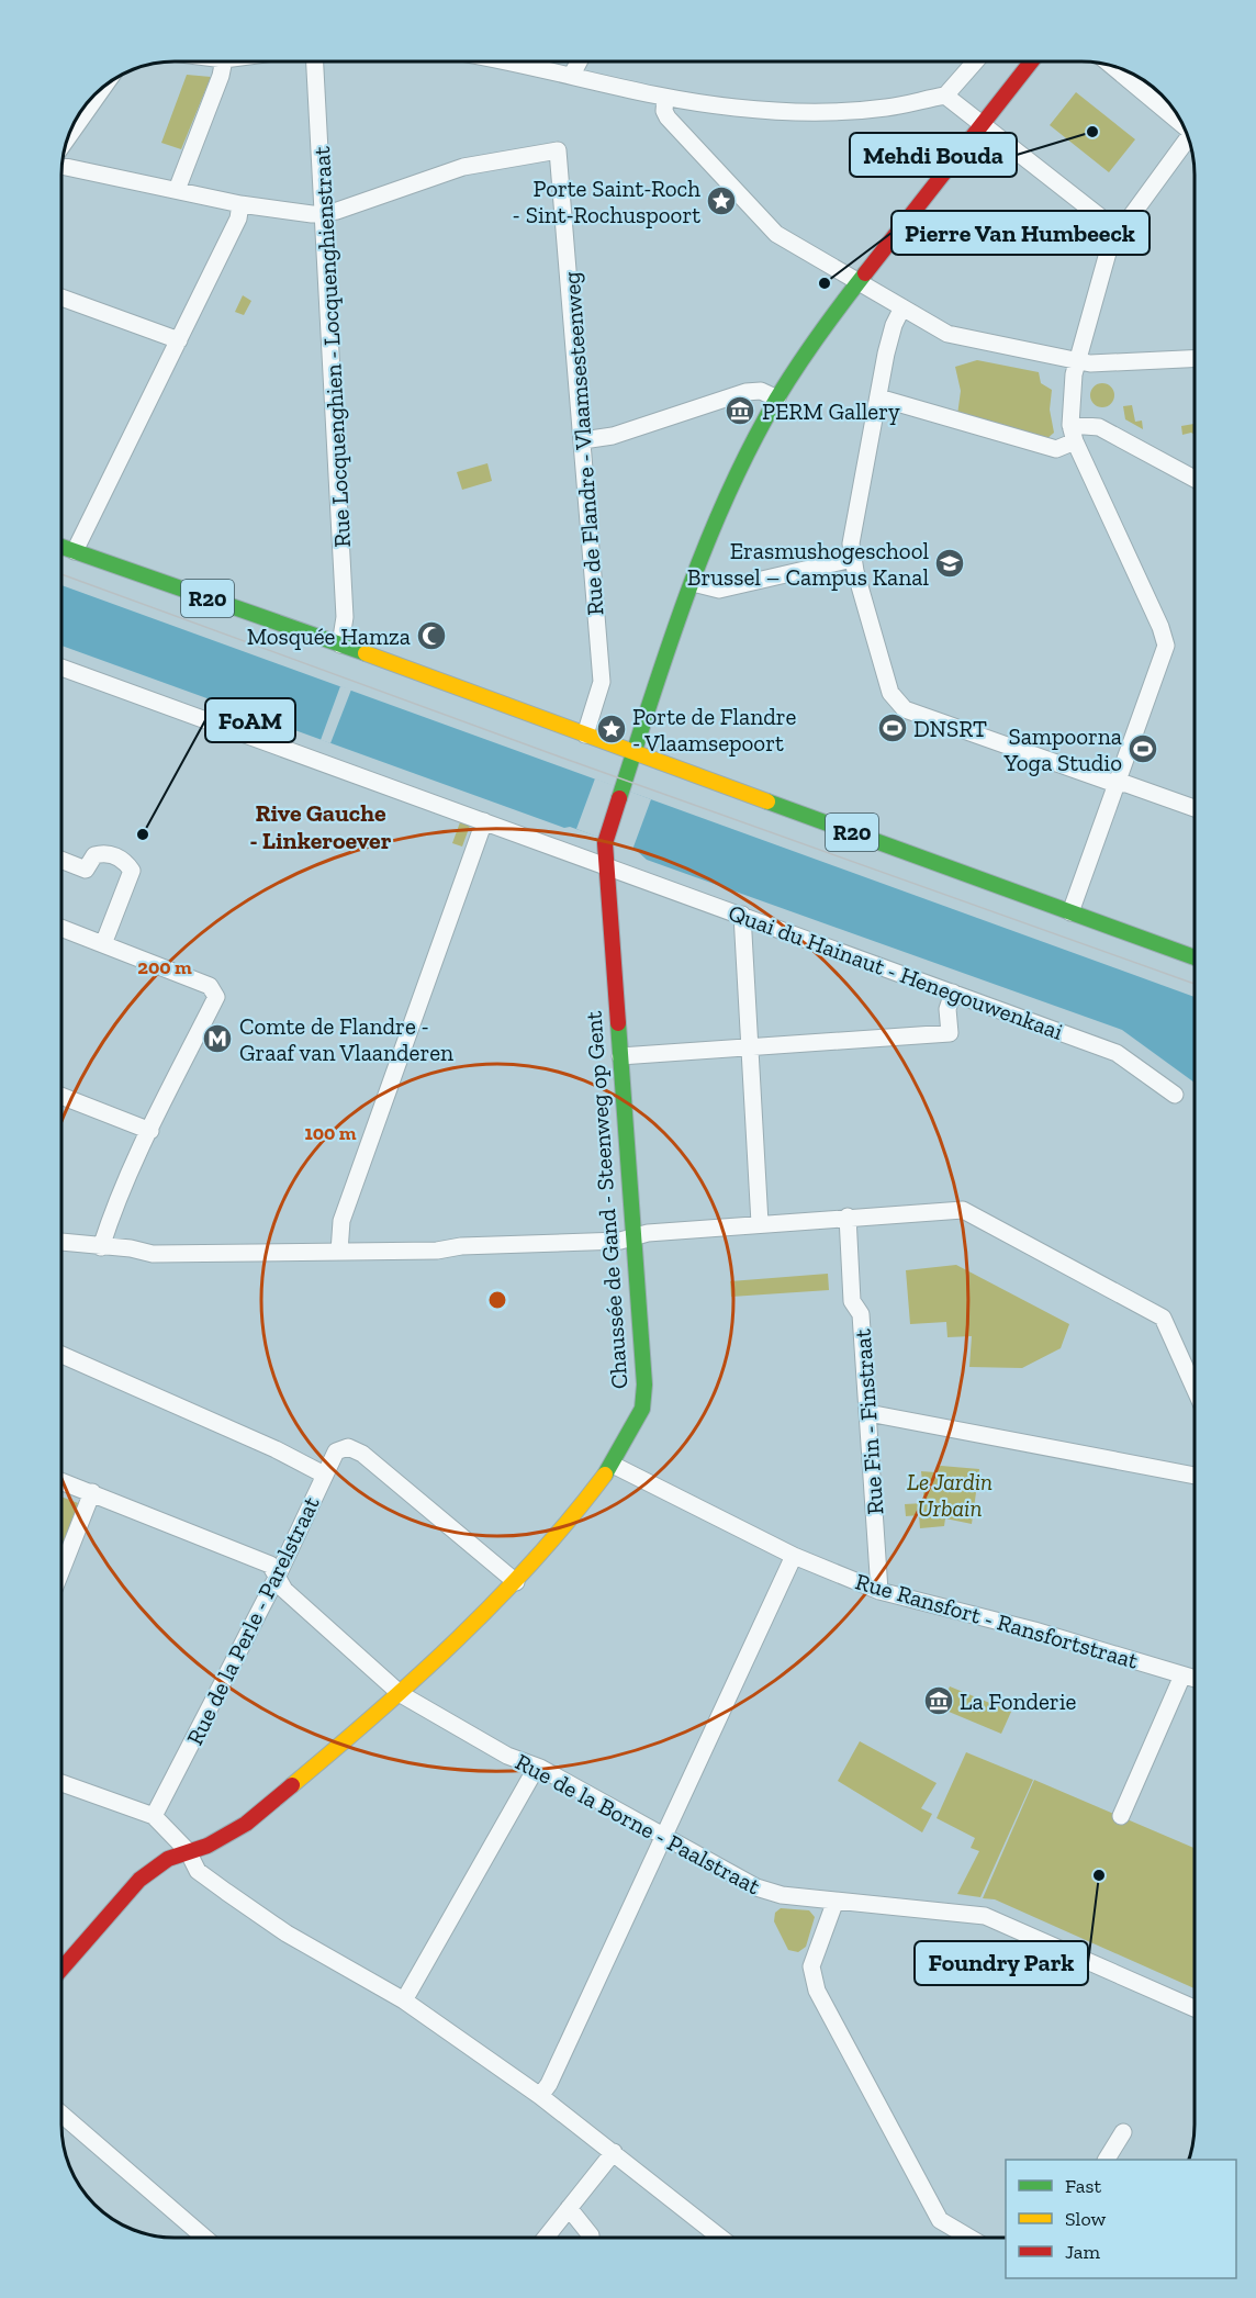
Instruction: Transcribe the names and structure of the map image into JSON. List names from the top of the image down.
{
  "streets": {
    "street": [
      "Rue Locquenghien - Locquenghienstraat",
      "Rue de Flandre - Vlaamsesteenweg",
      "R20",
      "Quai du Hainaut - Henegouwenkaai",
      "Chaussée de Gand - Steenweg op Gent",
      "Rue Fin - Finstraat",
      "Rue de la Perle - Parelstraat",
      "Rue Ransfort - Ransfortstraat",
      "Rue de la Borne - Paalstraat"
    ]
  },
  "crossings": [
    ["Rue Locquenghien - Locquenghienstraat", "Rue de Flandre - Vlaamsesteenweg"],
    ["Rue Locquenghien - Locquenghienstraat", "R20"],
    ["Rue de Flandre - Vlaamsesteenweg", "R20"],
    ["R20", "Chaussée de Gand - Steenweg op Gent"],
    ["Quai du Hainaut - Henegouwenkaai", "Chaussée de Gand - Steenweg op Gent"],
    ["Chaussée de Gand - Steenweg op Gent", "Rue de la Perle - Parelstraat"],
    ["Chaussée de Gand - Steenweg op Gent", "Rue Ransfort - Ransfortstraat"],
    ["Chaussée de Gand - Steenweg op Gent", "Rue de la Borne - Paalstraat"],
    ["Rue Fin - Finstraat", "Rue Ransfort - Ransfortstraat"],
    ["Rue de la Perle - Parelstraat", "Rue de la Borne - Paalstraat"]
  ],
  "districts": ["Rive Gauche - Linkeroever"],
  "parks": ["Le Jardin Urbain"],
  "places": {
    "other": [
      "Mehdi Bouda",
      "Pierre Van Humbeeck",
      "FoAM",
      "Foundry Park"
    ],
    "place": ["Porte Saint-Roch - Sint-Rochuspoort", "Porte de Flandre - Vlaamsepoort"],
    "museum": ["PERM Gallery", "La Fonderie"],
    "school or university": ["Erasmushogeschool Brussel – Campus Kanal"],
    "mosque": ["Mosquée Hamza"],
    "sports": ["DNSRT", "Sampoorna Yoga Studio"],
    "metro station": ["Comte de Flandre - Graaf van Vlaanderen"]
  },
  "legend": ["Fast", "Slow", "Jam"],
  "rings": ["200 m", "100 m"]
}
